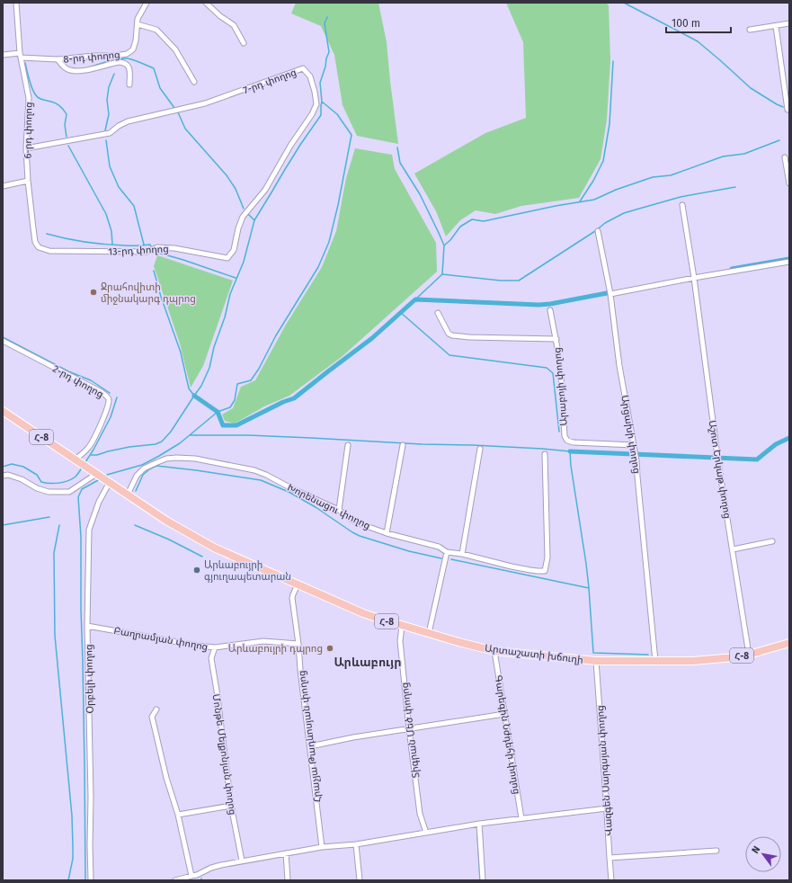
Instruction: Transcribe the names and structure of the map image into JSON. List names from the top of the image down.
{
  "streets": {
    "main road": ["Հ-8", "Արտաշատի խճուղի"],
    "street": [
      "8-րդ փողոց",
      "7-րդ փողոց",
      "6-րդ փողոց",
      "13-րդ փողոց",
      "2-րդ փողոց",
      "Արաբոյի փողոց",
      "Արցախի փողոց",
      "Աշոտ Երկաթ փողոց",
      "Խորենացու փողոց",
      "Բաղրամյան փողոց",
      "Օրբելի փողոց",
      "Տիգրան Մեծ փողոց",
      "Գարեգին Նժդեհի փողոց",
      "Հրաչյա Թադևոսյան փողոց",
      "Մոնթե Մելքոնյան փողոց",
      "Վազգեն Սարգսյան փողոց"
    ]
  },
  "crossings": [
    ["8-րդ փողոց", "6-րդ փողոց"],
    ["7-րդ փողոց", "6-րդ փողոց"],
    ["7-րդ փողոց", "13-րդ փողոց"],
    ["6-րդ փողոց", "13-րդ փողոց"],
    ["2-րդ փողոց", "Հ-8"],
    ["Արաբոյի փողոց", "Արցախի փողոց"],
    ["Արցախի փողոց", "Արտաշատի խճուղի"],
    ["Հ-8", "Աշոտ Երկաթ փողոց"],
    ["Հ-8", "Արտաշատի խճուղի"],
    ["Հ-8", "Օրբելի փողոց"],
    ["Աշոտ Երկաթ փողոց", "Արտաշատի խճուղի"],
    ["Խորենացու փողոց", "Արտաշատի խճուղի"],
    ["Բաղրամյան փողոց", "Օրբելի փողոց"],
    ["Բաղրամյան փողոց", "Հրաչյա Թադևոսյան փողոց"],
    ["Բաղրամյան փողոց", "Մոնթե Մելքոնյան փողոց"],
    ["Արտաշատի խճուղի", "Օրբելի փողոց"],
    ["Արտաշատի խճուղի", "Տիգրան Մեծ փողոց"],
    ["Արտաշատի խճուղի", "Գարեգին Նժդեհի փողոց"],
    ["Արտաշատի խճուղի", "Հրաչյա Թադևոսյան փողոց"],
    ["Արտաշատի խճուղի", "Վազգեն Սարգսյան փողոց"]
  ],
  "districts": ["Արևաբույր"],
  "places": ["Ջրահովիտի միջնակարգ դպրոց", "Արևաբույրի գյուղապետարան", "Արևաբույրի դպրոց"],
  "scale_bar": "100 m",
  "north": "top left"
}
